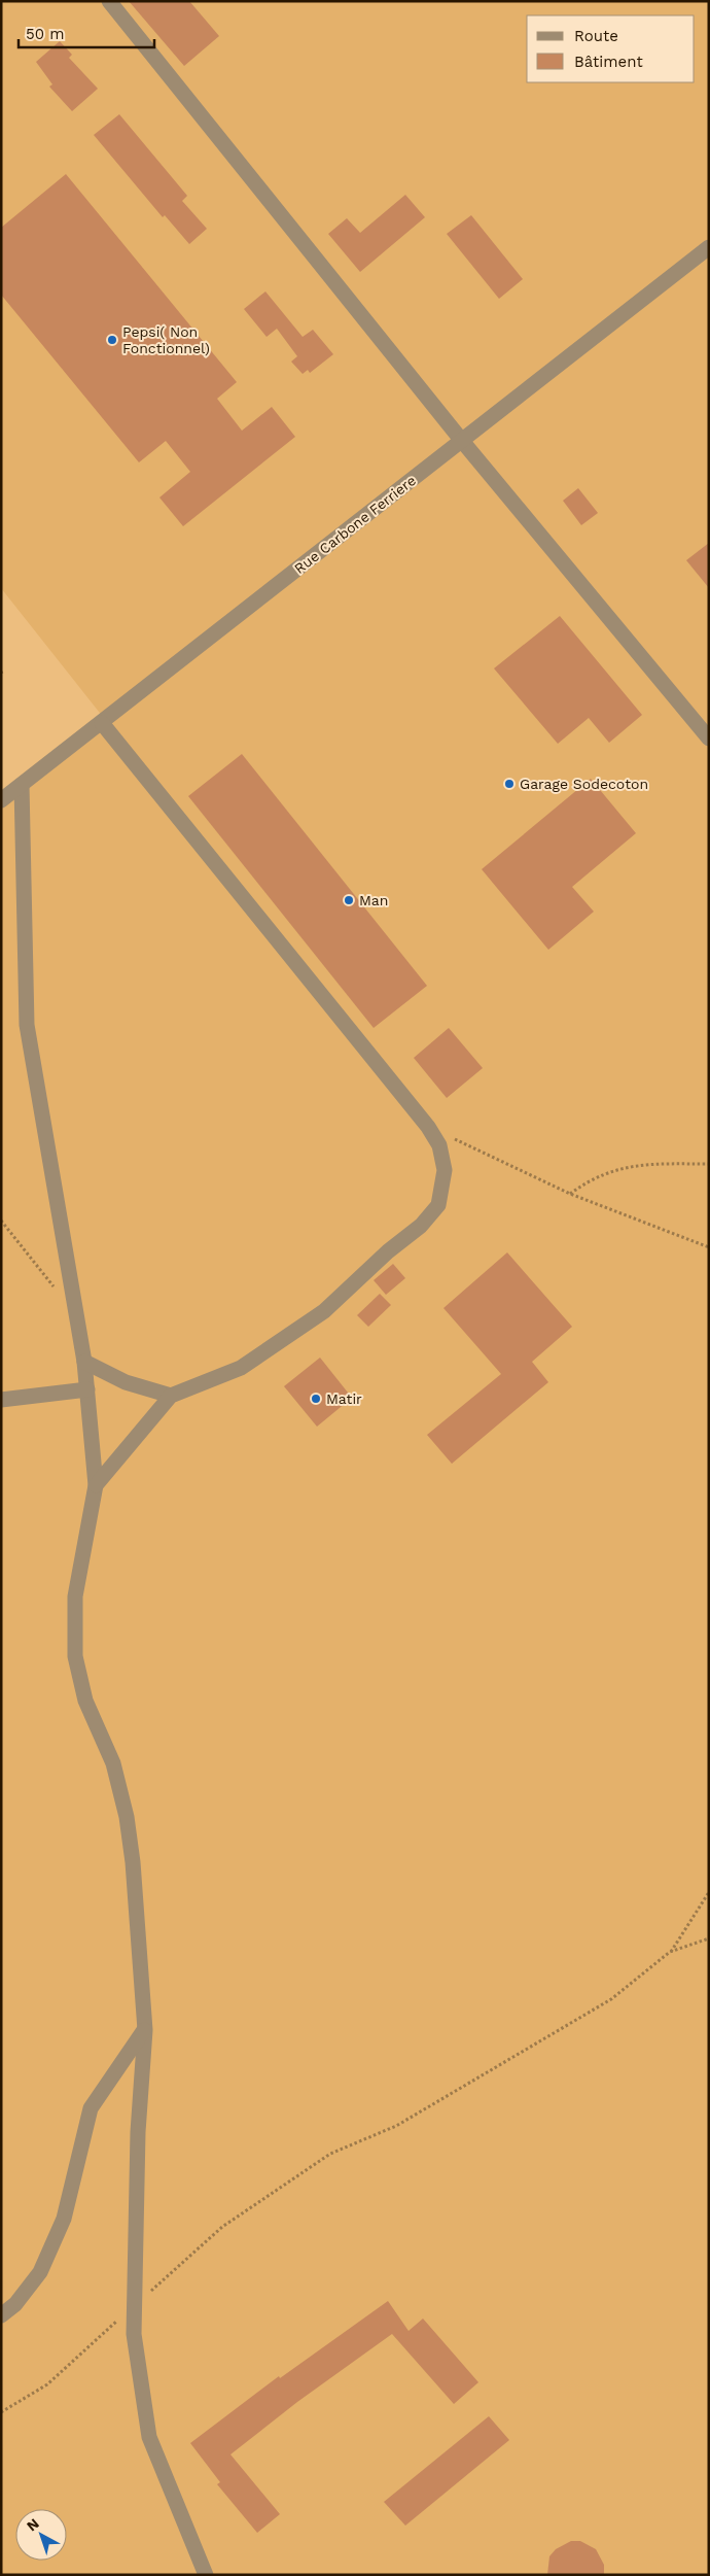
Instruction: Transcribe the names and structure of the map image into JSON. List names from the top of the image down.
{
  "streets": {
    "street": ["Rue Carbone Ferriere"]
  },
  "places": [
    "Pepsi( Non Fonctionnel)",
    "Garage Sodecoton",
    "Man",
    "Matir"
  ],
  "legend": ["Route", "Bâtiment"],
  "scale_bar": "50 m",
  "north": "top left"
}
